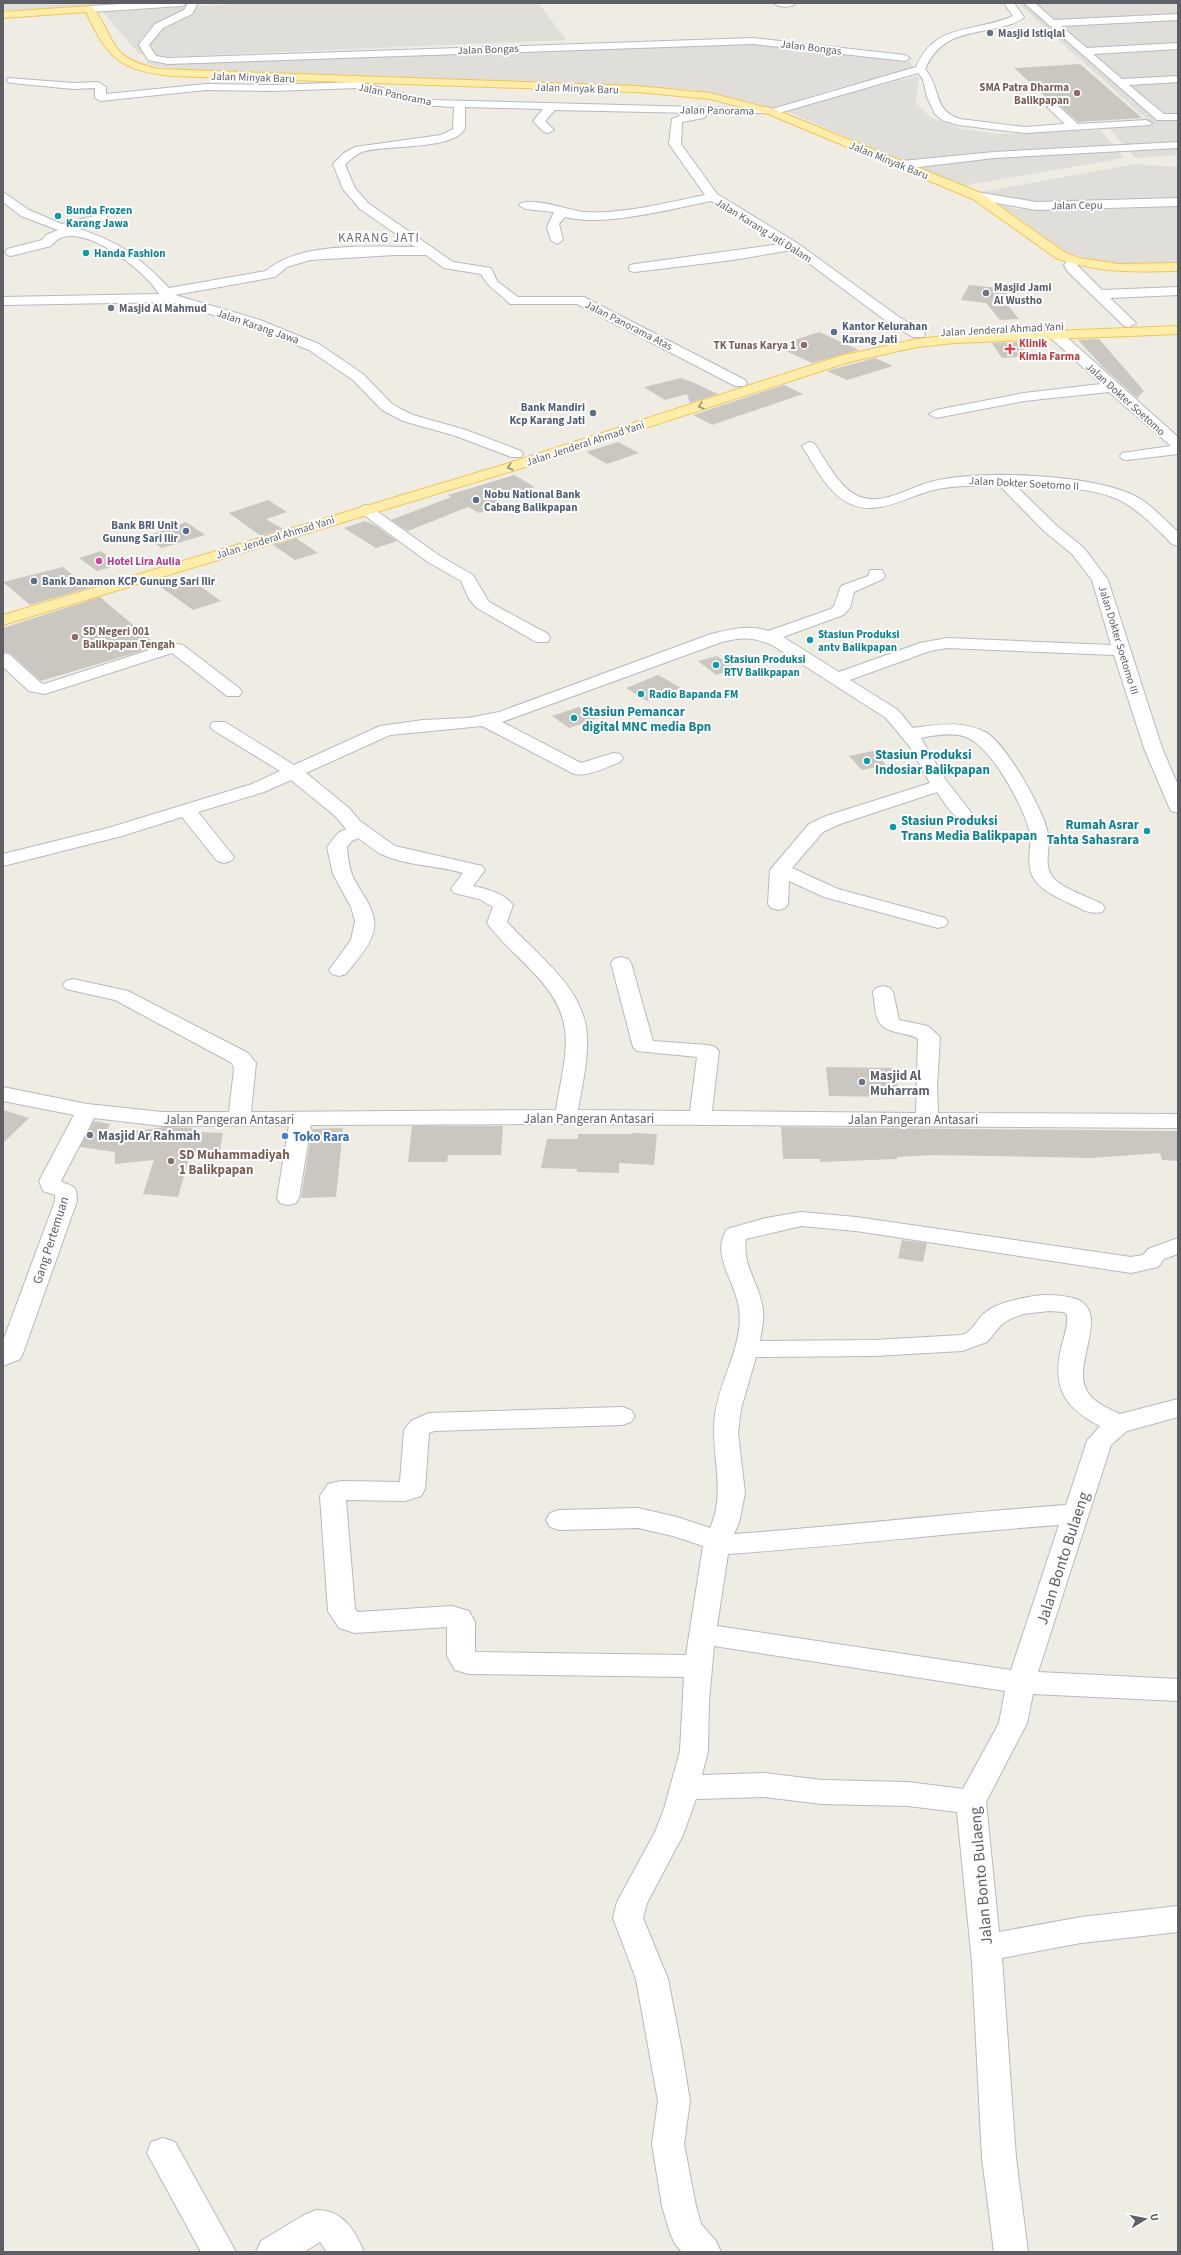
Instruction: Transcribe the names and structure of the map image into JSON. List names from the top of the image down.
{
  "streets": {
    "main road": ["Jalan Minyak Baru", "Jalan Jenderal Ahmad Yani"],
    "street": [
      "Jalan Bongas",
      "Jalan Panorama",
      "Jalan Cepu",
      "Jalan Karang Jati Dalam",
      "Jalan Panorama Atas",
      "Jalan Karang Jawa",
      "Jalan Dokter Soetomo",
      "Jalan Dokter Soetomo II",
      "Jalan Dokter Soetomo III",
      "Jalan Pangeran Antasari",
      "Gang Pertemuan",
      "Jalan Bonto Bulaeng"
    ]
  },
  "crossings": [
    ["Jalan Minyak Baru", "Jalan Panorama"],
    ["Jalan Minyak Baru", "Jalan Cepu"],
    ["Jalan Panorama", "Jalan Karang Jati Dalam"],
    ["Jalan Panorama", "Jalan Panorama Atas"],
    ["Jalan Karang Jati Dalam", "Jalan Jenderal Ahmad Yani"],
    ["Jalan Panorama Atas", "Jalan Jenderal Ahmad Yani"],
    ["Jalan Karang Jawa", "Jalan Jenderal Ahmad Yani"],
    ["Jalan Jenderal Ahmad Yani", "Jalan Dokter Soetomo"],
    ["Jalan Dokter Soetomo II", "Jalan Dokter Soetomo III"],
    ["Jalan Pangeran Antasari", "Gang Pertemuan"]
  ],
  "districts": ["KARANG JATI"],
  "places": {
    "other": [
      "Masjid Istiqlal",
      "SMA Patra Dharma Balikpapan",
      "Bunda Frozen Karang Jawa",
      "Handa Fashion",
      "Masjid Jami Al Wustho",
      "Masjid Al Mahmud",
      "Kantor Kelurahan Karang Jati",
      "TK Tunas Karya 1",
      "Bank Mandiri Kcp Karang Jati",
      "Nobu National Bank Cabang Balikpapan",
      "Bank BRI Unit Gunung Sari Ilir",
      "Hotel Lira Aulia",
      "Bank Danamon KCP Gunung Sari Ilir",
      "SD Negeri 001 Balikpapan Tengah",
      "Stasiun Produksi antv Balikpapan",
      "Stasiun Produksi RTV Balikpapan",
      "Radio Bapanda FM",
      "Stasiun Pemancar digital MNC media Bpn",
      "Stasiun Produksi Indosiar Balikpapan",
      "Stasiun Produksi Trans Media Balikpapan",
      "Rumah Asrar Tahta Sahasrara",
      "Masjid Al Muharram",
      "Masjid Ar Rahmah",
      "Toko Rara",
      "SD Muhammadiyah 1 Balikpapan"
    ],
    "health": ["Klinik Kimia Farma"]
  },
  "north": "right"
}
